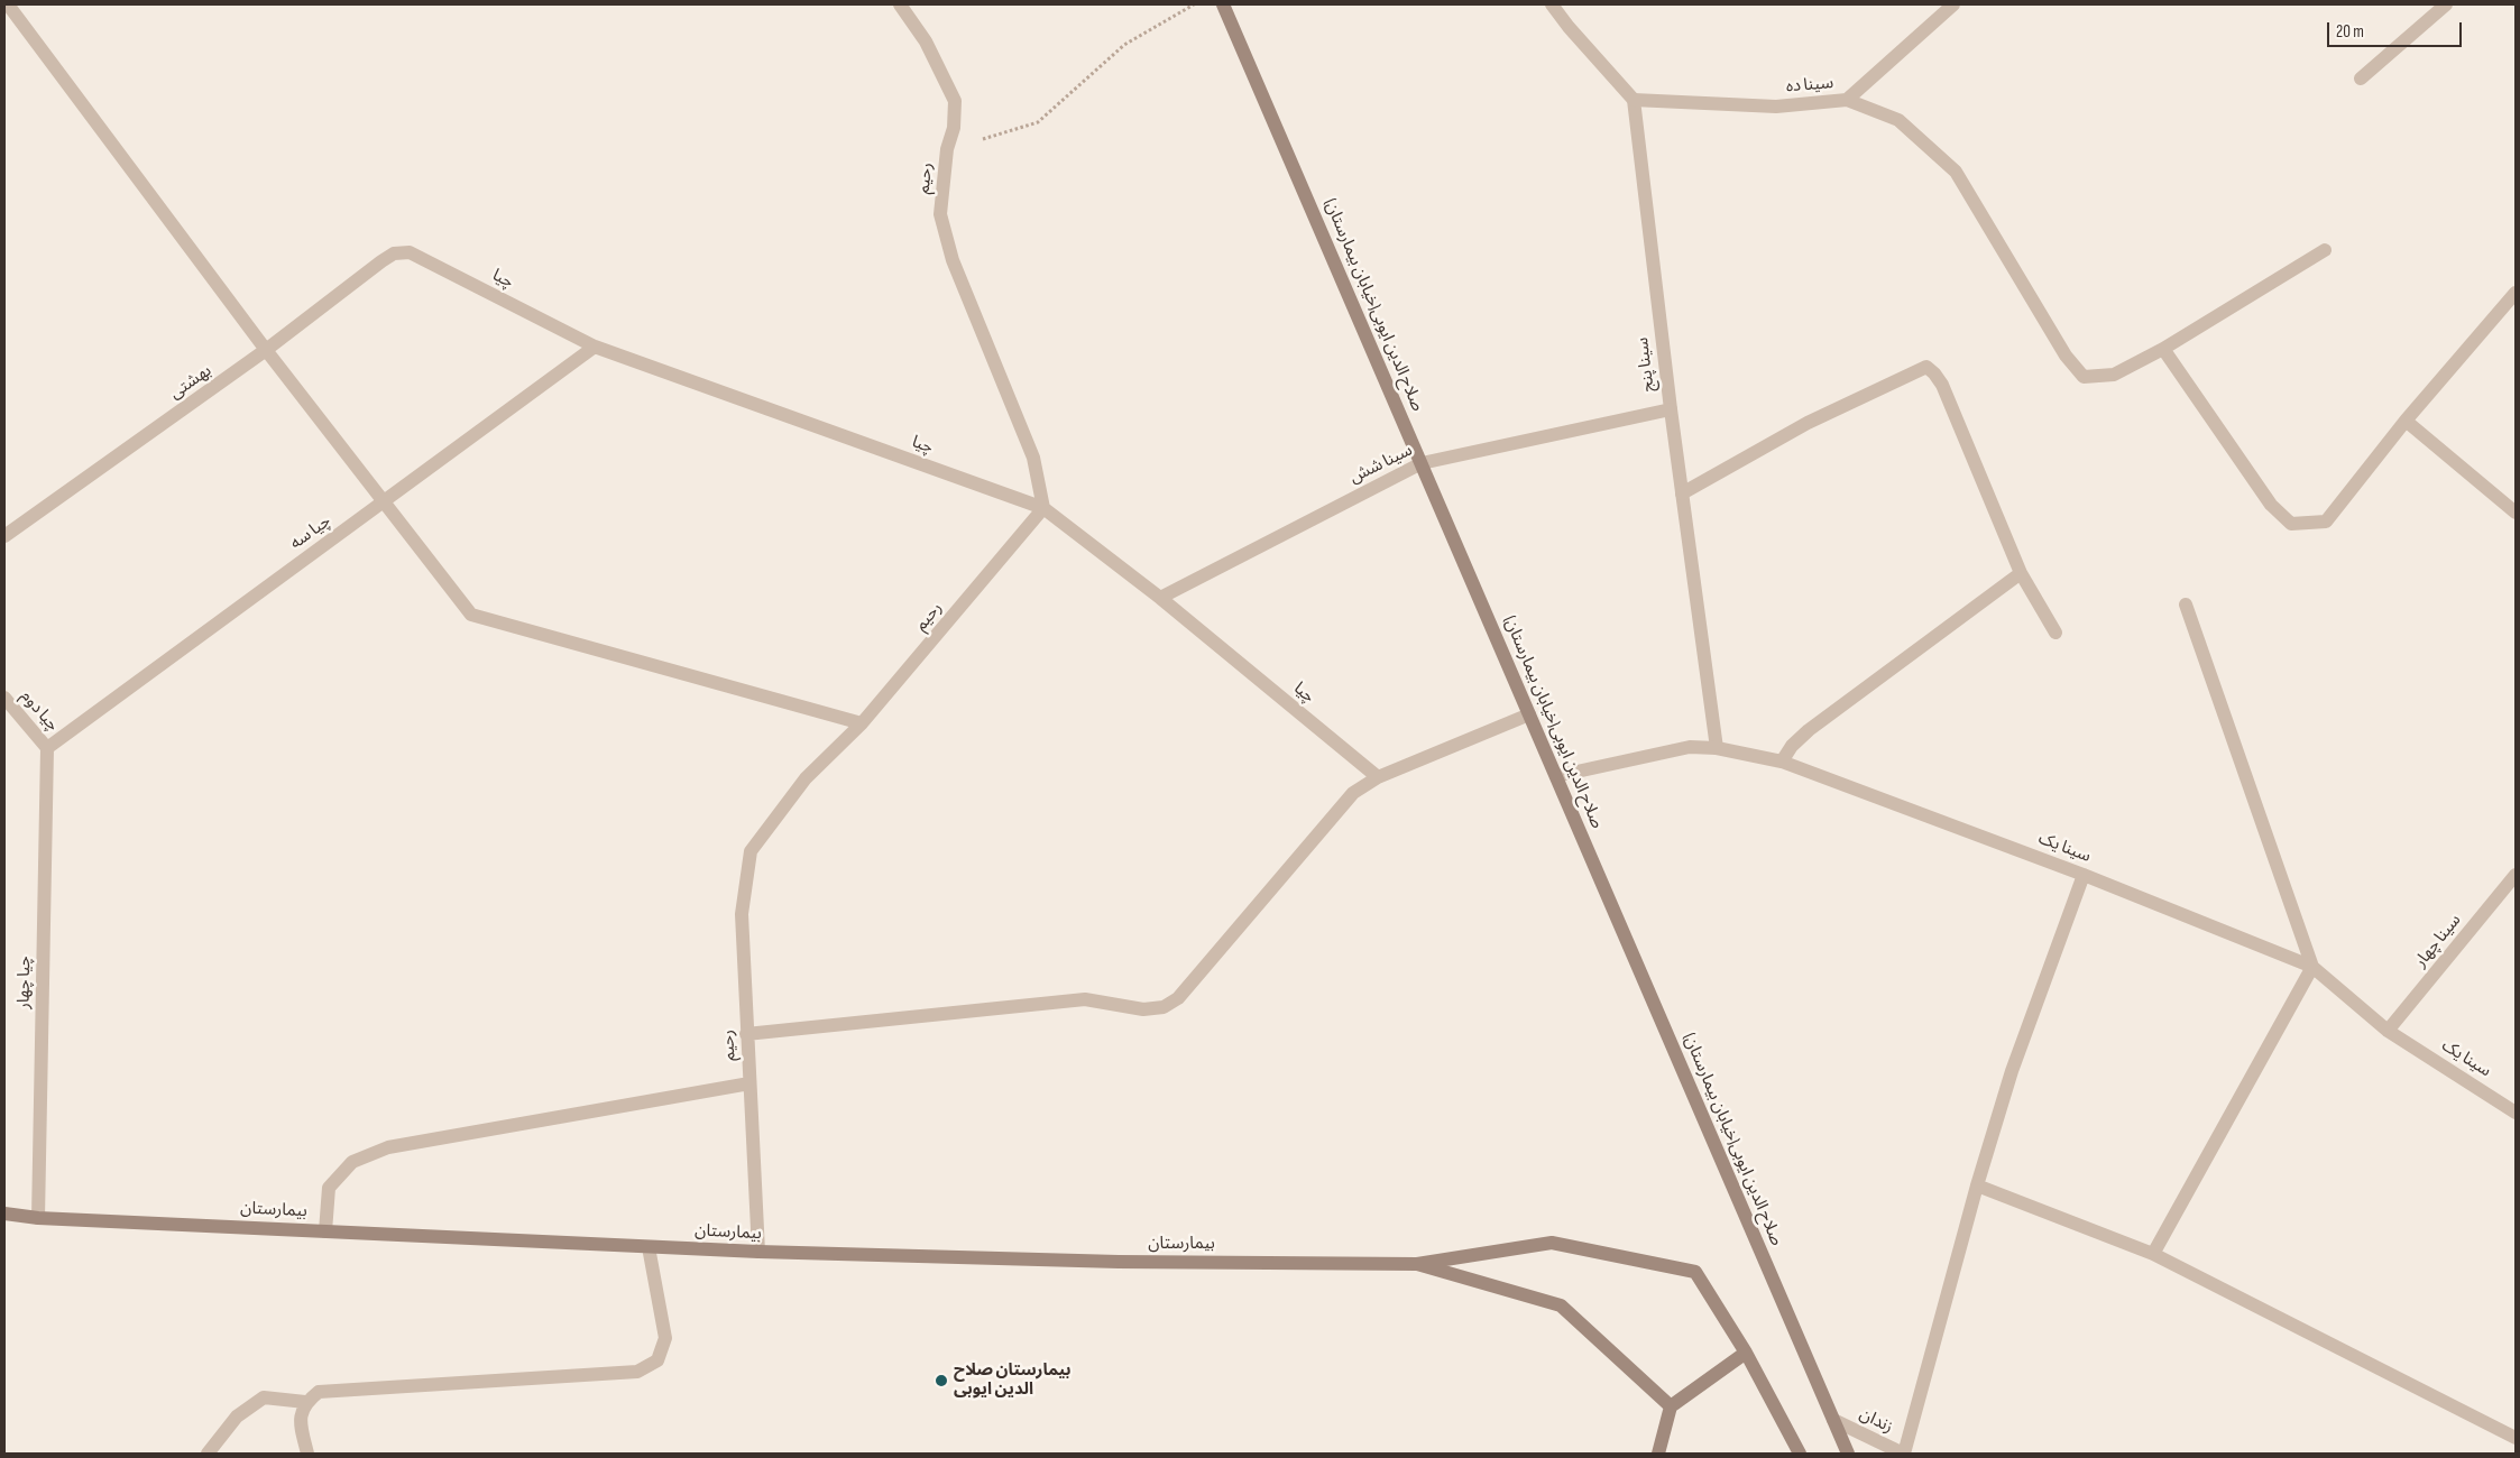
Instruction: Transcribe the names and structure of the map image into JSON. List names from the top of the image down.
{
  "streets": {
    "street": [
      "سینا ده",
      "رحیم",
      "چیا",
      "صلاح الدین ایوبی(خیابان بیمارستان)",
      "سینا پنج",
      "بهشتی",
      "سینا شش",
      "چیا سه",
      "چیا دوم",
      "سینا یک",
      "سینا چهار",
      "چیا چهار",
      "بیمارستان",
      "زندان"
    ]
  },
  "crossings": [
    ["سینا ده", "سینا پنج"],
    ["رحیم", "چیا"],
    ["رحیم", "بیمارستان"],
    ["چیا", "بهشتی"],
    ["چیا", "سینا شش"],
    ["چیا", "چیا سه"],
    ["صلاح الدین ایوبی(خیابان بیمارستان)", "سینا شش"],
    ["صلاح الدین ایوبی(خیابان بیمارستان)", "سینا یک"],
    ["صلاح الدین ایوبی(خیابان بیمارستان)", "زندان"],
    ["سینا پنج", "سینا شش"],
    ["سینا پنج", "سینا یک"],
    ["چیا سه", "چیا دوم"],
    ["چیا سه", "چیا چهار"],
    ["چیا دوم", "چیا چهار"],
    ["سینا یک", "سینا چهار"],
    ["چیا چهار", "بیمارستان"]
  ],
  "places": ["بیمارستان صلاح الدین ایوبی"],
  "scale_bar": "20 m"
}
